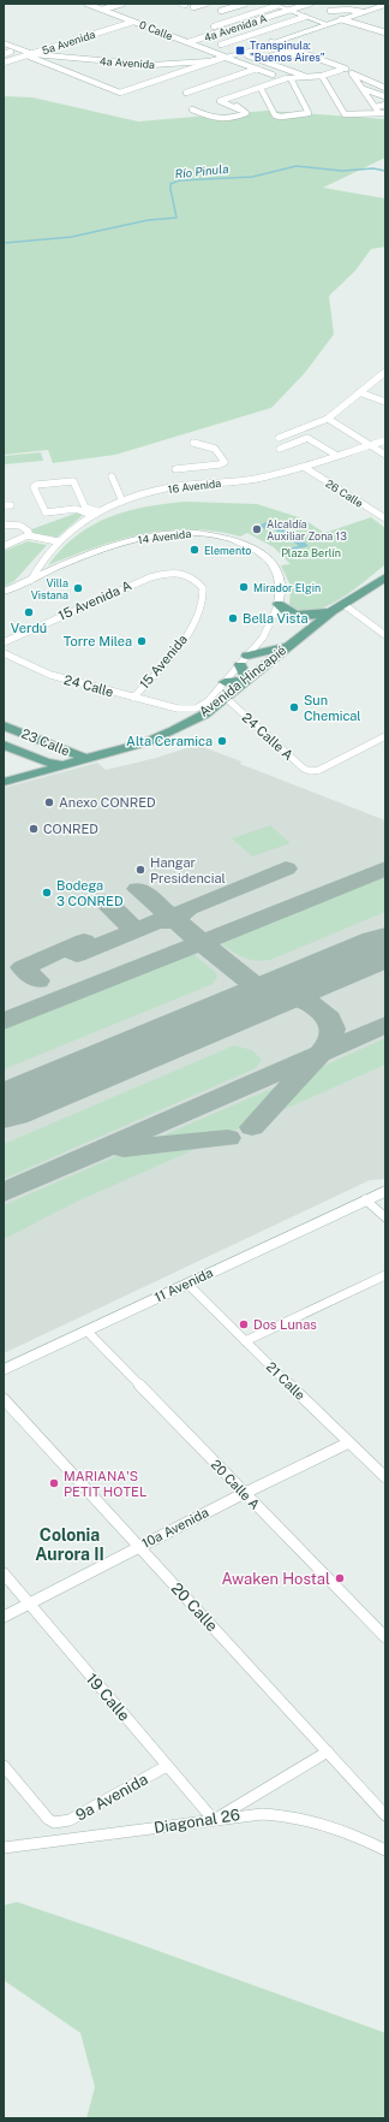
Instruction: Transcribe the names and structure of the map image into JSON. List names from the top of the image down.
{
  "streets": {
    "main road": [
      "4a Avenida",
      "Avenida Hincapié",
      "23 Calle",
      "11 Avenida"
    ],
    "street": [
      "4a Avenida A",
      "0 Calle",
      "5a Avenida",
      "16 Avenida",
      "26 Calle",
      "14 Avenida",
      "15 Avenida A",
      "15 Avenida",
      "24 Calle",
      "24 Calle A",
      "21 Calle",
      "20 Calle A",
      "10a Avenida",
      "20 Calle",
      "19 Calle",
      "9a Avenida",
      "Diagonal 26"
    ]
  },
  "crossings": [
    ["4a Avenida A", "0 Calle"],
    ["0 Calle", "5a Avenida"],
    ["0 Calle", "4a Avenida"],
    ["5a Avenida", "4a Avenida"],
    ["16 Avenida", "26 Calle"],
    ["16 Avenida", "14 Avenida"],
    ["14 Avenida", "24 Calle"],
    ["15 Avenida A", "15 Avenida"],
    ["15 Avenida", "24 Calle"],
    ["Avenida Hincapié", "24 Calle A"],
    ["Avenida Hincapié", "23 Calle"],
    ["11 Avenida", "21 Calle"],
    ["11 Avenida", "20 Calle A"],
    ["21 Calle", "10a Avenida"],
    ["20 Calle A", "10a Avenida"],
    ["10a Avenida", "20 Calle"],
    ["10a Avenida", "19 Calle"],
    ["19 Calle", "9a Avenida"],
    ["19 Calle", "Diagonal 26"]
  ],
  "districts": ["Colonia Aurora II"],
  "water": ["Río Pinula"],
  "parks": ["Plaza Berlín"],
  "places": {
    "transit": ["Transpinula: \"Buenos Aires\""],
    "other": [
      "Alcaldía Auxiliar Zona 13",
      "Elemento",
      "Mirador Elgin",
      "Villa Vistana",
      "Verdú",
      "Bella Vista",
      "Torre Milea",
      "Sun Chemical",
      "Alta Ceramica",
      "Anexo CONRED",
      "CONRED",
      "Hangar Presidencial",
      "Bodega 3 CONRED",
      "Dos Lunas",
      "MARIANA'S PETIT HOTEL",
      "Awaken Hostal"
    ]
  }
}
